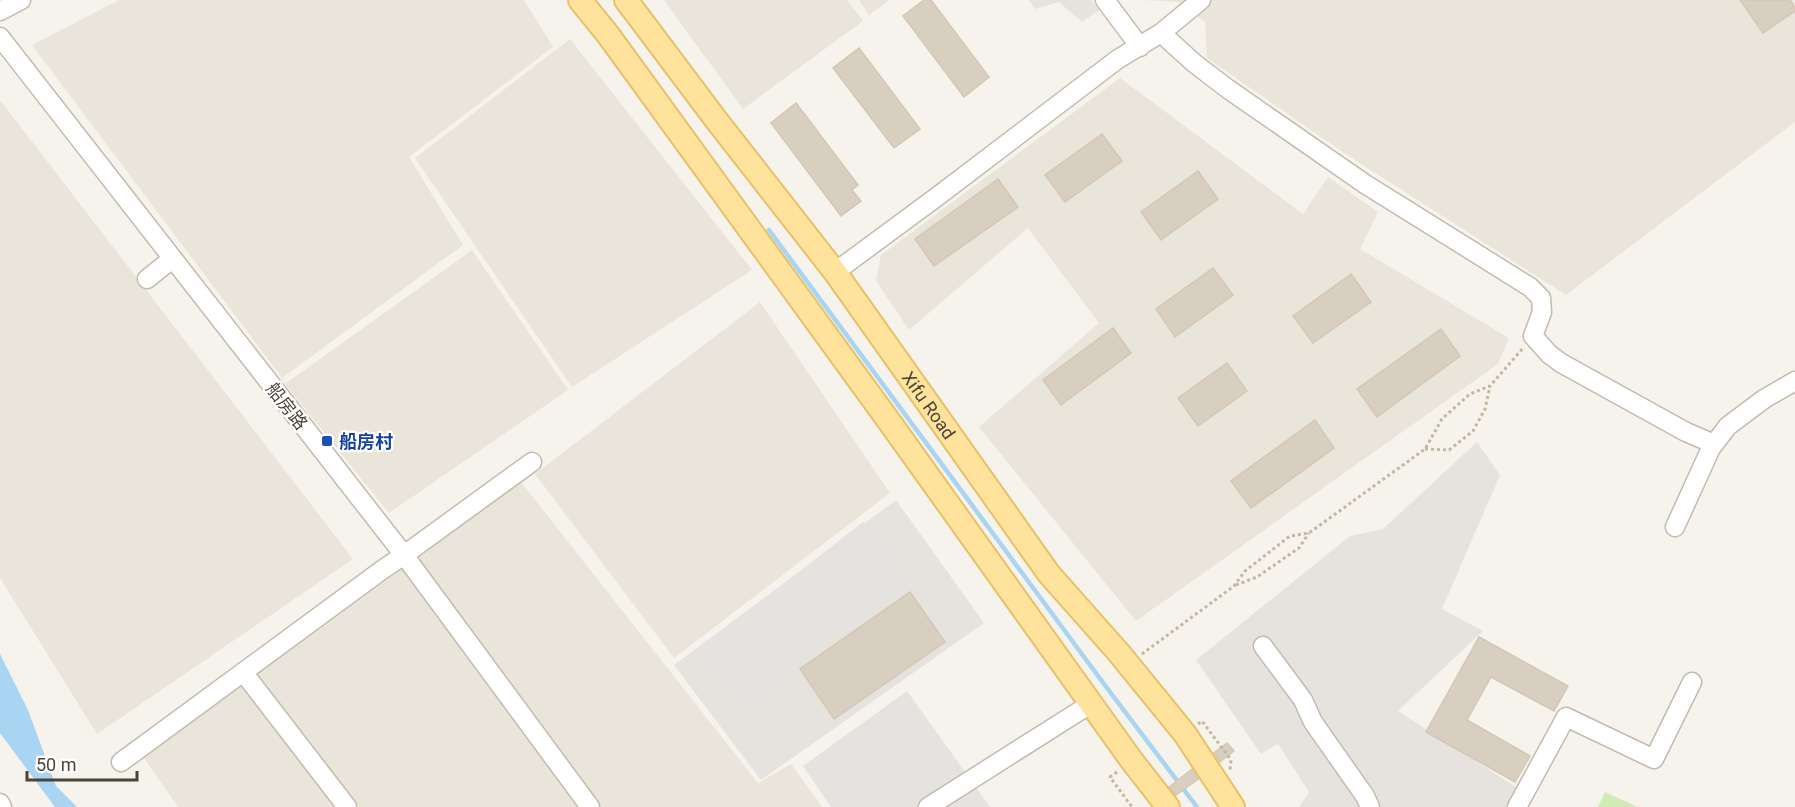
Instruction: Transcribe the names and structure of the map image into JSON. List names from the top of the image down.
{
  "streets": {
    "main road": ["Xifu Road"],
    "street": ["船房路"]
  },
  "places": {
    "transit": ["船房村"]
  },
  "scale_bar": "50 m"
}
